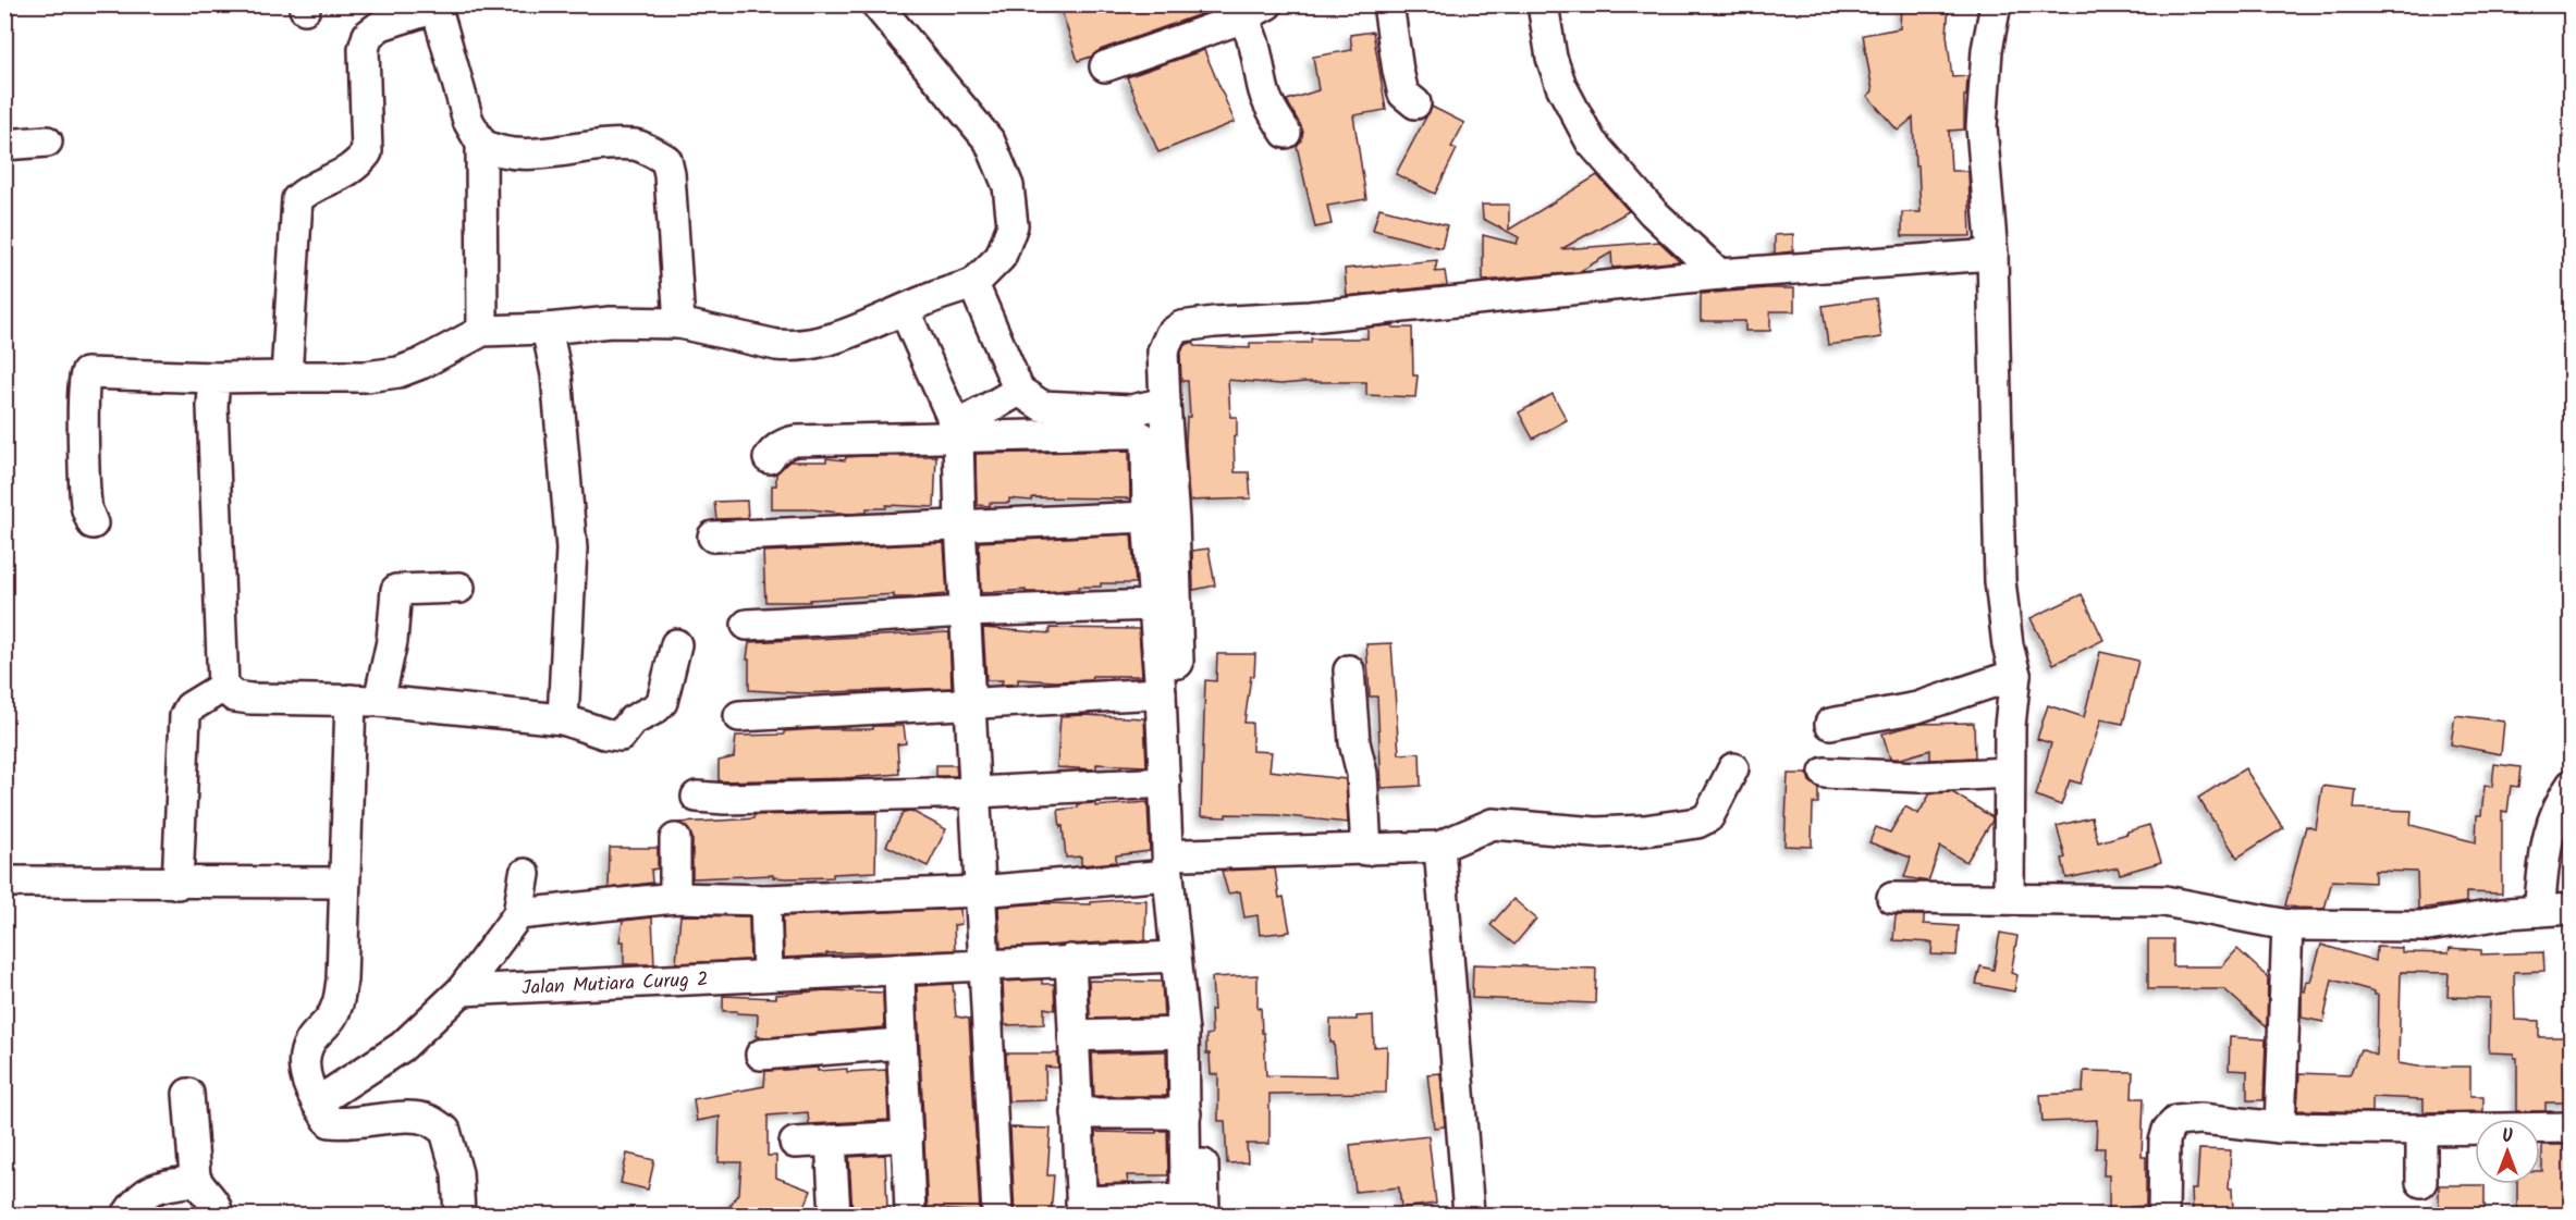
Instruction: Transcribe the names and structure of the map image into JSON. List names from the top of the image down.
{
  "streets": {
    "street": ["Jalan Mutiara Curug 2"]
  },
  "north": "top"
}
